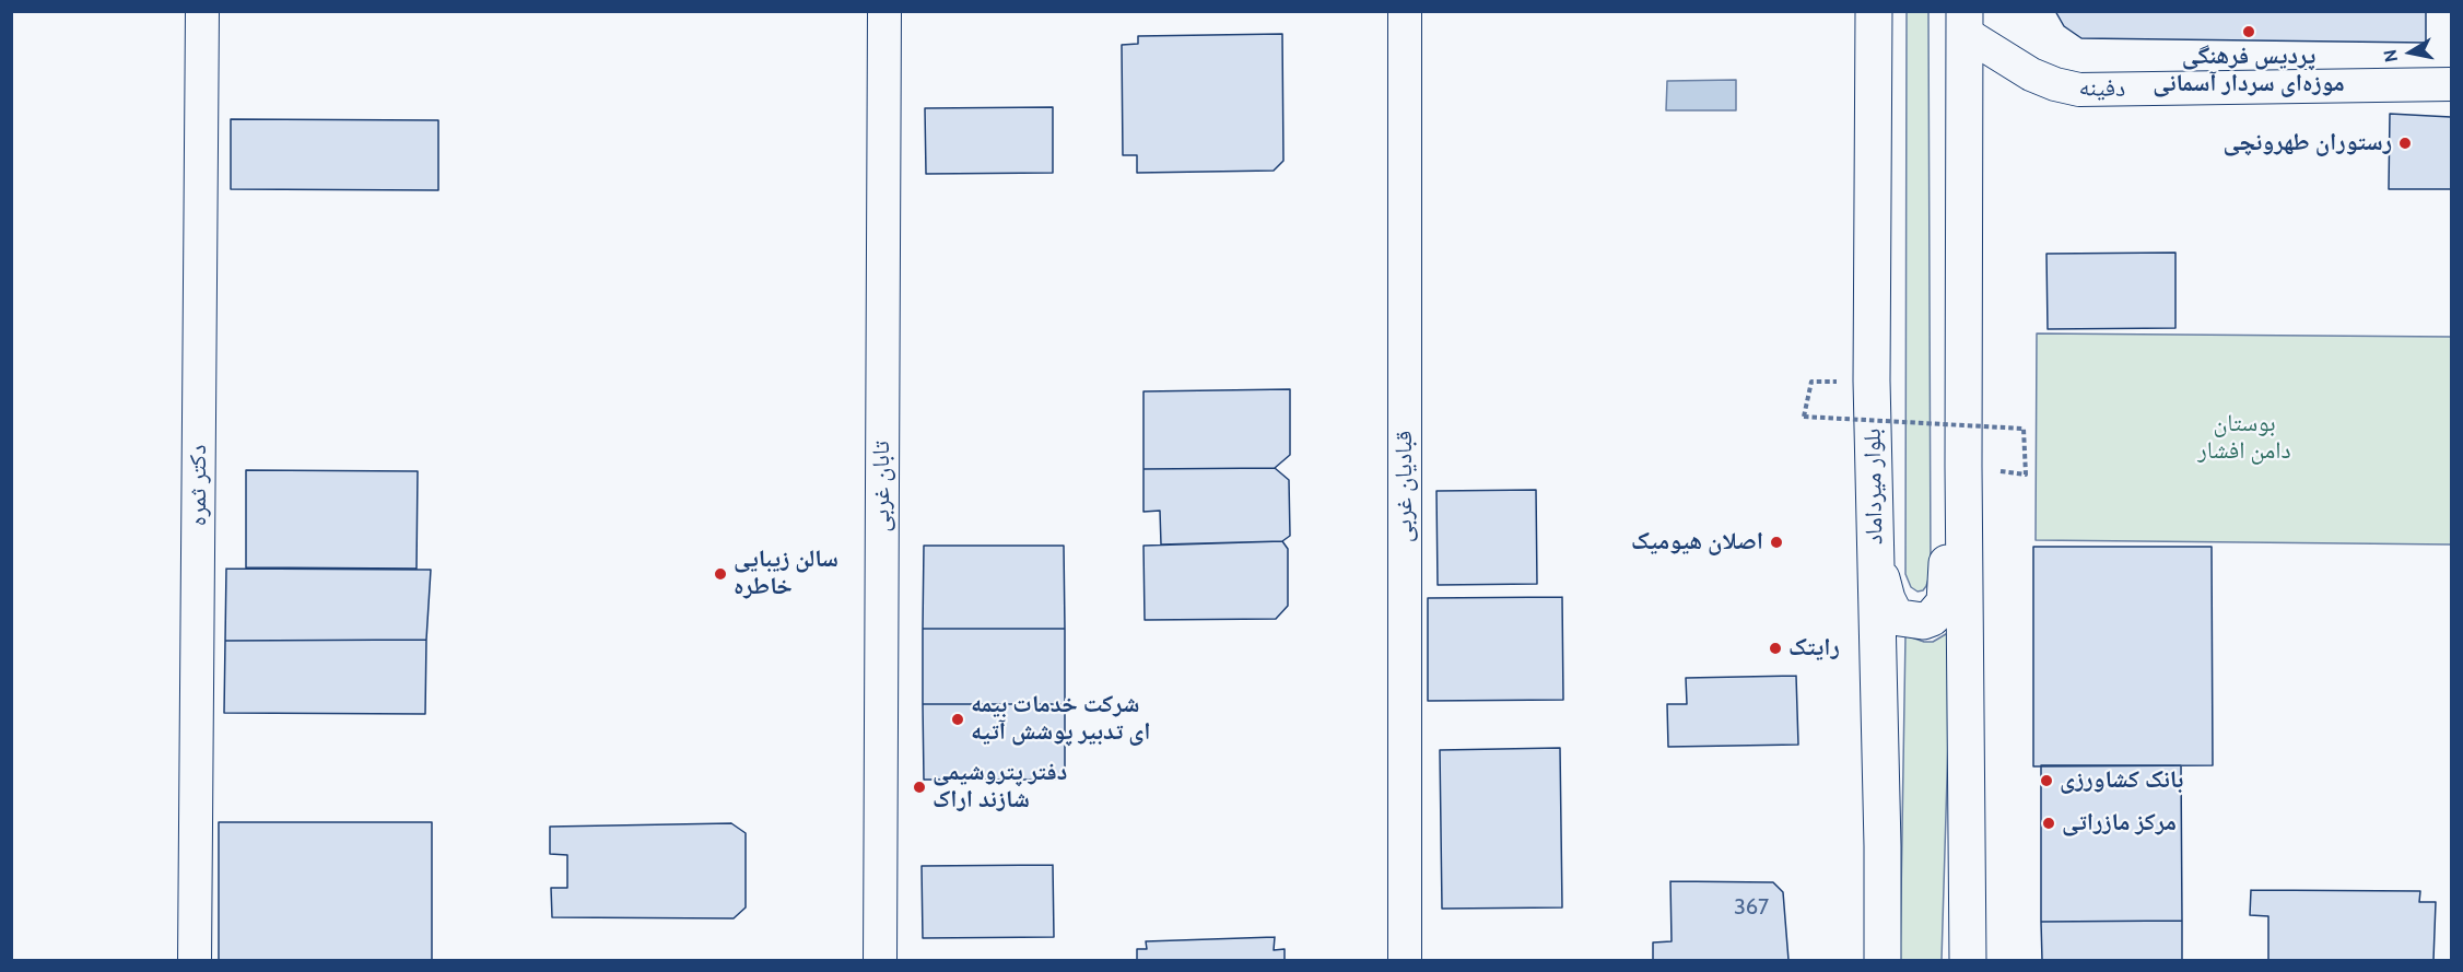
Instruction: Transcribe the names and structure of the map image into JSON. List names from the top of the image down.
{
  "streets": {
    "main road": ["بلوار میرداماد"],
    "street": [
      "دفینه",
      "دکتر ثمره",
      "تابان غربی",
      "قبادیان غربی"
    ]
  },
  "parks": ["بوستان دامن افشار"],
  "places": [
    "پردیس فرهنگی موزه‌ای سردار آسمانی",
    "رستوران طهرونچى",
    "اصلان هیومیک",
    "سالن زیبایی خاطره",
    "رایتک",
    "شرکت خدمات بیمه ای تدبیر پوشش آتیه",
    "بانک کشاورزی",
    "دفتر پتروشیمی شازند اراک",
    "مرکز مازراتی"
  ],
  "house_numbers": ["367"],
  "north": "left"
}
